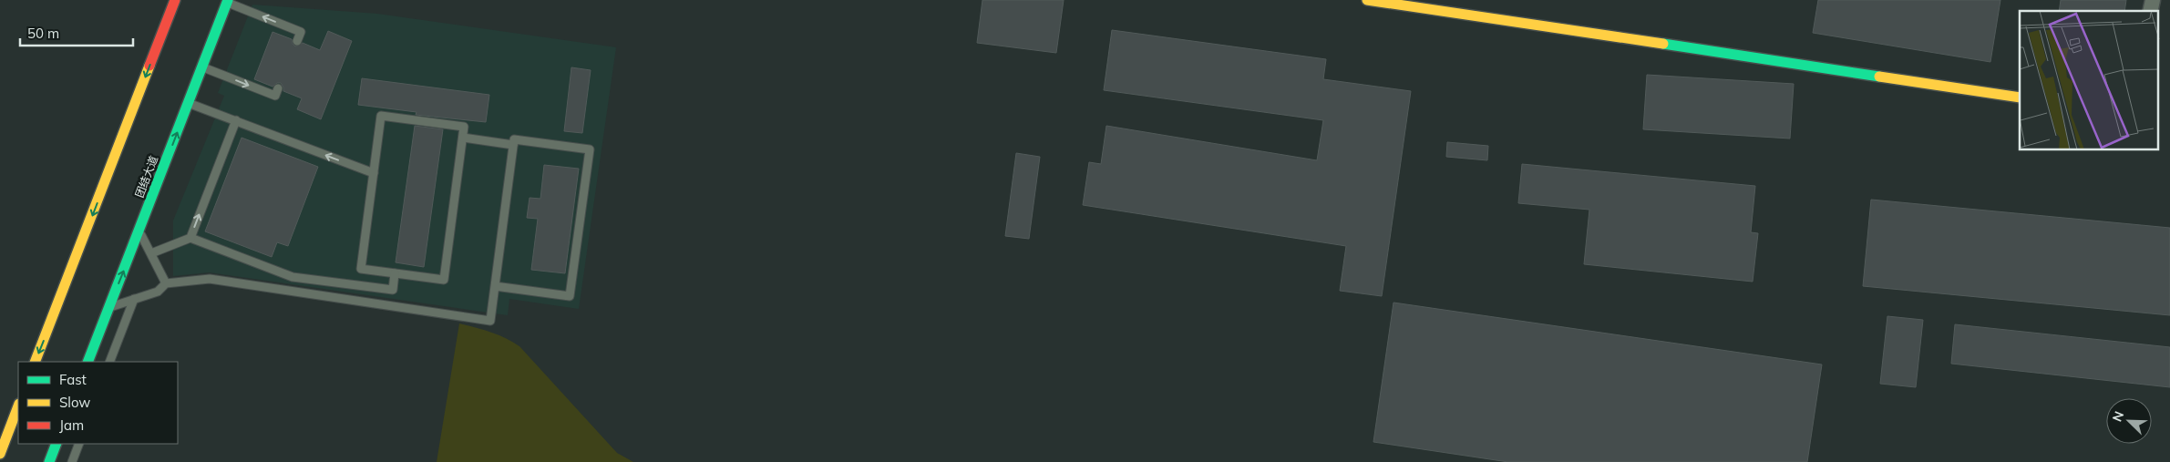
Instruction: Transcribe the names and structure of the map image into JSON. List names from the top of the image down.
{
  "streets": {
    "main road": ["团结大道"]
  },
  "legend": ["Fast", "Slow", "Jam"],
  "scale_bar": "50 m",
  "north": "top left"
}
